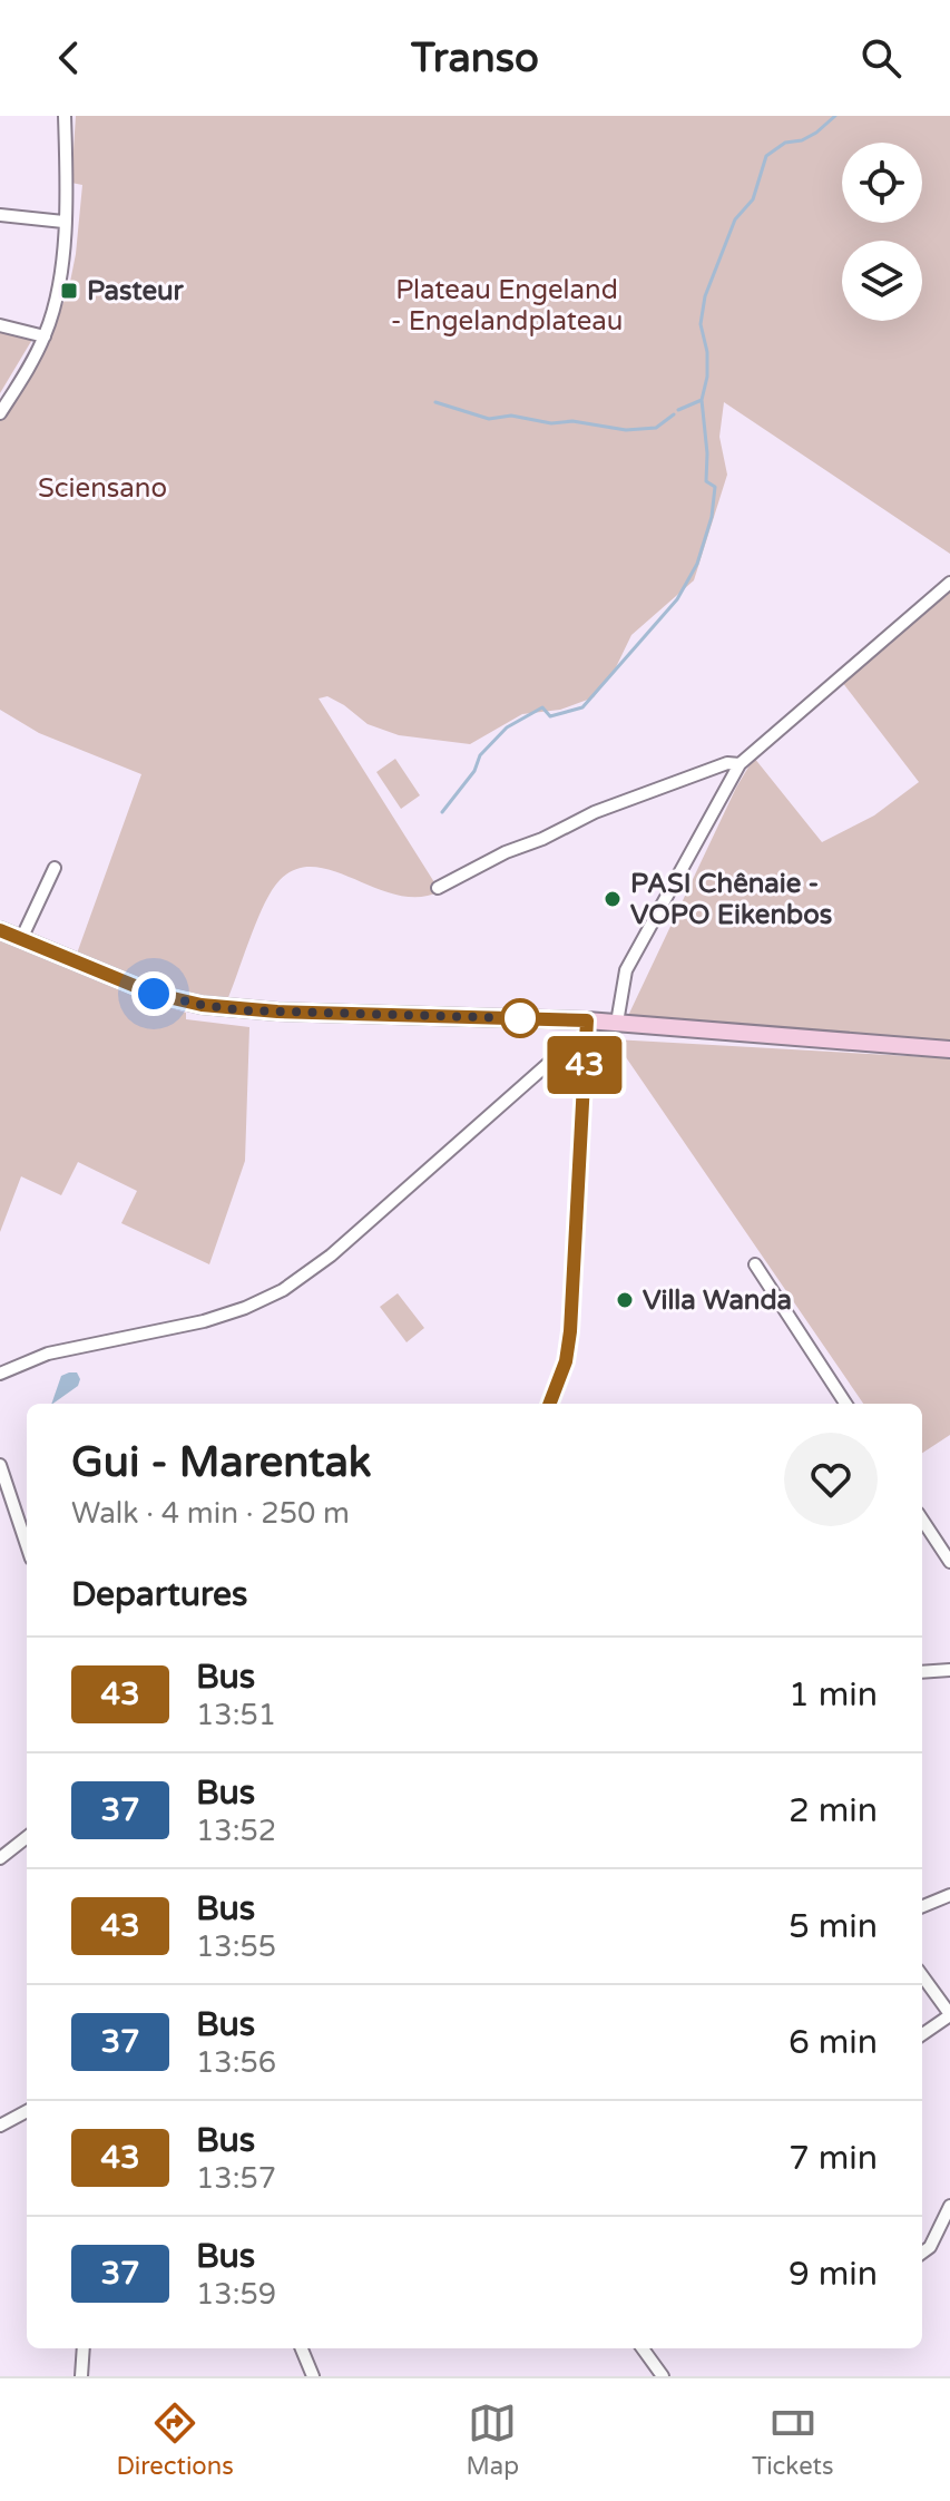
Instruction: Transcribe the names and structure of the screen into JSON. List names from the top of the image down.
{
  "parks": ["Plateau Engeland - Engelandplateau", "Sciensano"],
  "places": {
    "transit": ["Pasteur"],
    "other": ["PASI Chênaie - VOPO Eikenbos", "Villa Wanda"]
  },
  "lines": ["bus line 43"],
  "page": {
    "header": "Transo",
    "on_map": "43",
    "heading": [
      ["Gui - Marentak", "Walk · 4 min · 250 m"],
      "Departures"
    ],
    "list": [
      {
        "mark": "43",
        "name": "Bus",
        "note": "13:51",
        "value": "1 min"
      },
      {
        "mark": "37",
        "name": "Bus",
        "note": "13:52",
        "value": "2 min"
      },
      {
        "mark": "43",
        "name": "Bus",
        "note": "13:55",
        "value": "5 min"
      },
      {
        "mark": "37",
        "name": "Bus",
        "note": "13:56",
        "value": "6 min"
      },
      {
        "mark": "43",
        "name": "Bus",
        "note": "13:57",
        "value": "7 min"
      },
      {
        "mark": "37",
        "name": "Bus",
        "note": "13:59",
        "value": "9 min"
      }
    ],
    "tabs": ["Directions", "Map", "Tickets"]
  }
}
